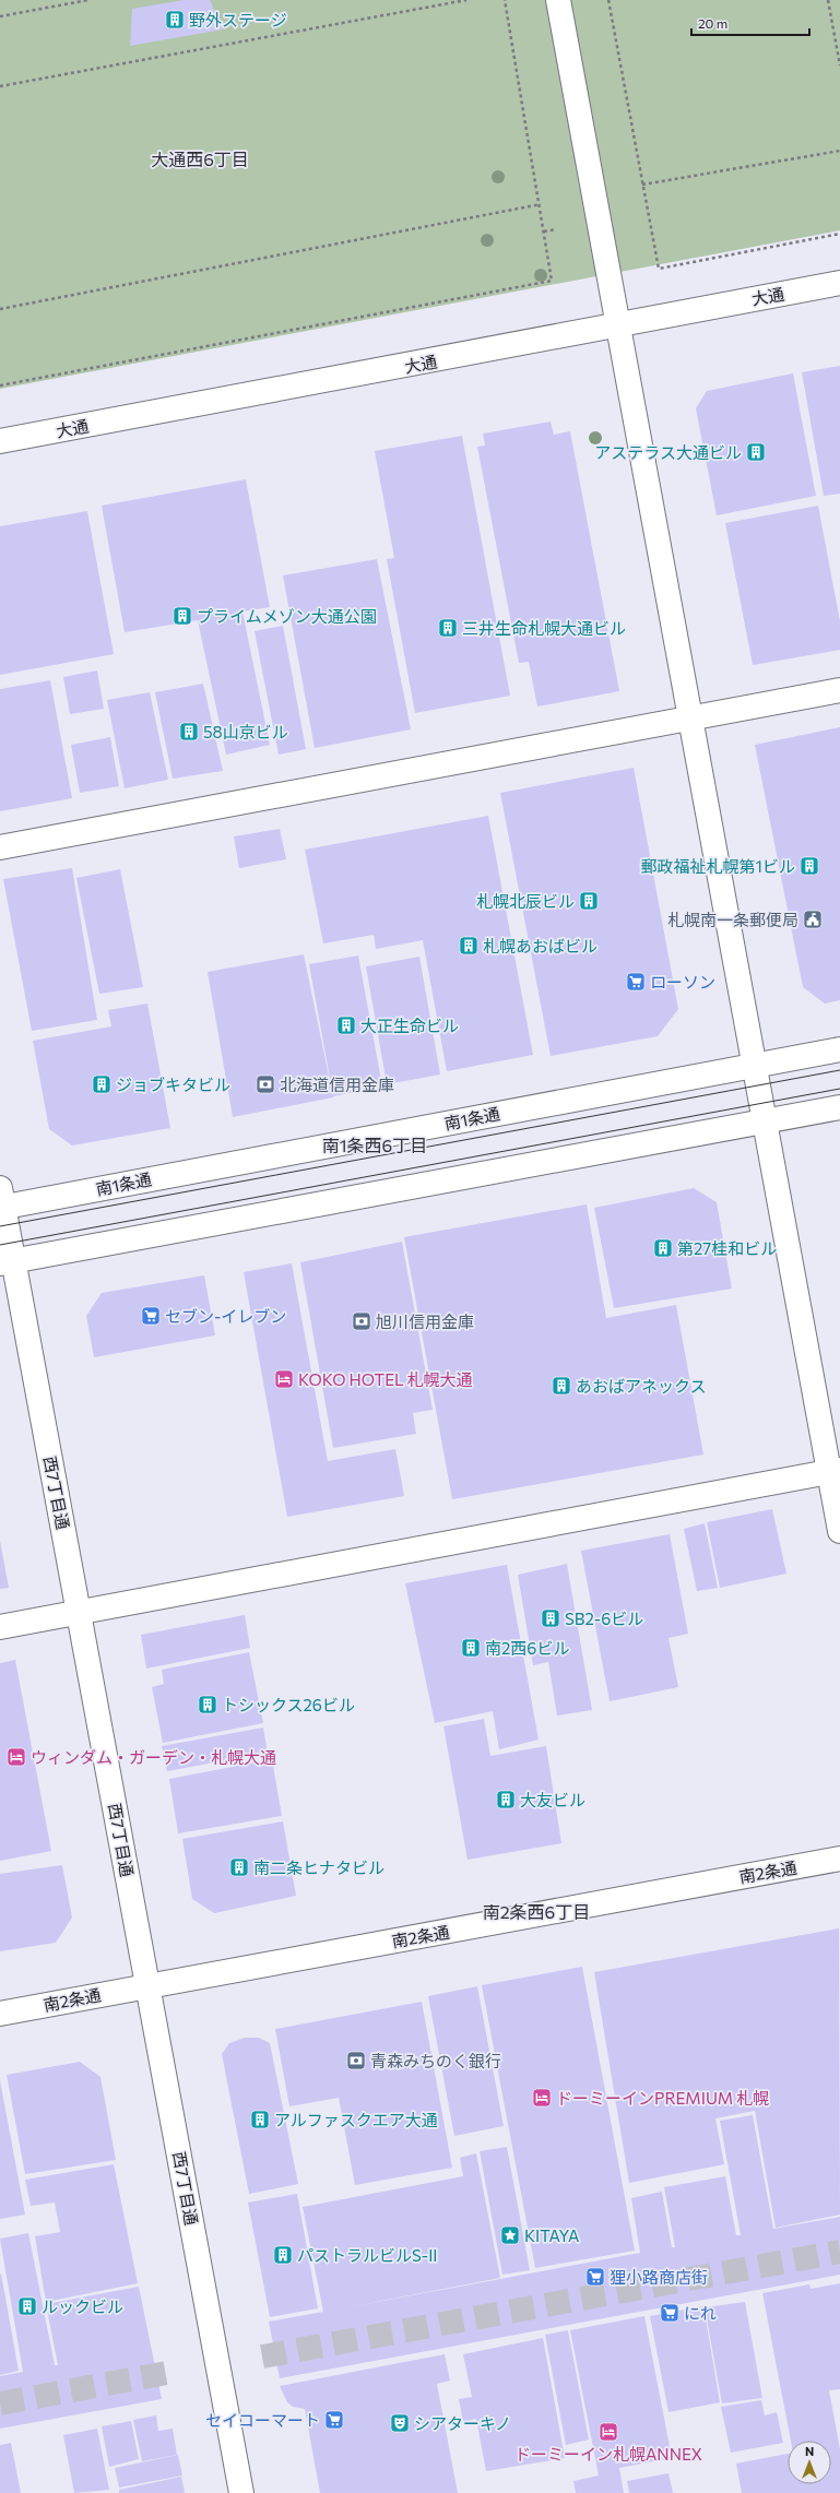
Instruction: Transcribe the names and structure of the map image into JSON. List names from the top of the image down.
{
  "streets": {
    "street": [
      "大通",
      "南1条通",
      "西7丁目通",
      "南2条通"
    ]
  },
  "crossings": [
    ["南1条通", "西7丁目通"],
    ["西7丁目通", "南2条通"]
  ],
  "districts": ["大通西6丁目", "南1条西6丁目", "南2条西6丁目"],
  "places": {
    "building": [
      "野外ステージ",
      "アステラス大通ビル",
      "プライムメゾン大通公園",
      "三井生命札幌大通ビル",
      "58山京ビル",
      "郵政福祉札幌第1ビル",
      "札幌北辰ビル",
      "札幌あおばビル",
      "大正生命ビル",
      "ジョブキタビル",
      "第27桂和ビル",
      "あおばアネックス",
      "SB2-6ビル",
      "南2西6ビル",
      "トシックス26ビル",
      "大友ビル",
      "南二条ヒナタビル",
      "アルファスクエア大通",
      "パストラルビルS-II",
      "ルックビル"
    ],
    "public building": ["札幌南一条郵便局"],
    "supermarket": [
      "ローソン",
      "セブン-イレブン",
      "狸小路商店街",
      "にれ",
      "セイコーマート"
    ],
    "bank": ["北海道信用金庫", "旭川信用金庫", "青森みちのく銀行"],
    "hotel": [
      "KOKO HOTEL 札幌大通",
      "ウィンダム・ガーデン・札幌大通",
      "ドーミーインPREMIUM 札幌",
      "ドーミーイン札幌ANNEX"
    ],
    "place": ["KITAYA"],
    "theatre": ["シアターキノ"]
  },
  "scale_bar": "20 m",
  "north": "top"
}
